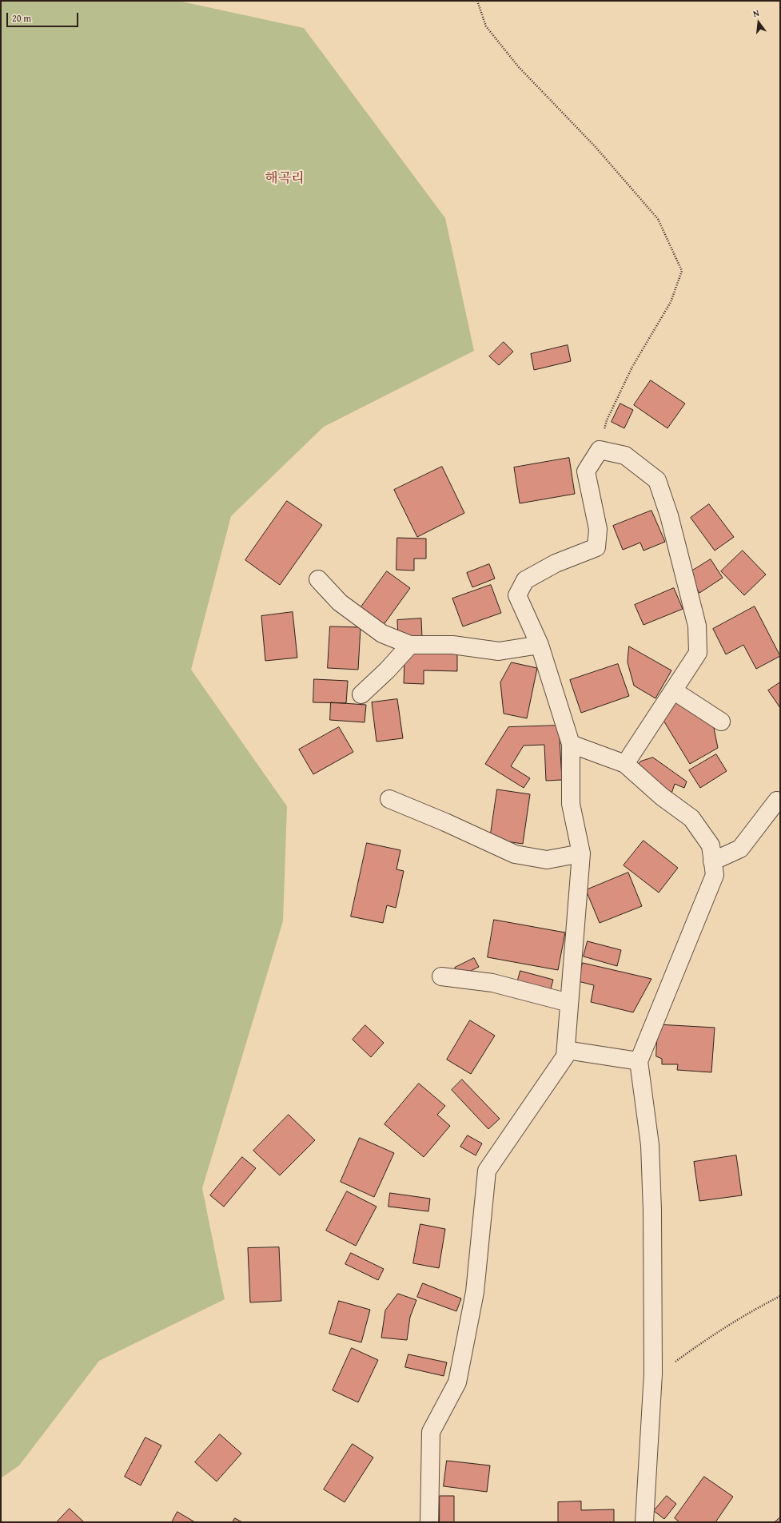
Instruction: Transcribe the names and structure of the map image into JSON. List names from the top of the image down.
{
  "districts": ["해곡리"],
  "scale_bar": "20 m",
  "north": "top"
}
